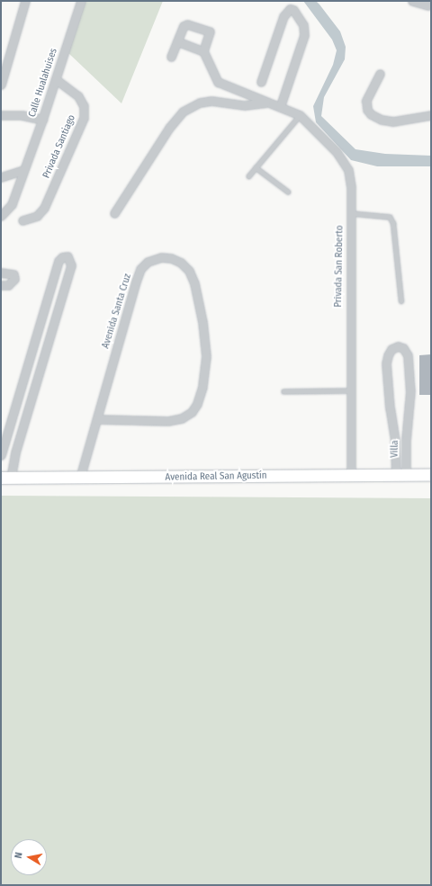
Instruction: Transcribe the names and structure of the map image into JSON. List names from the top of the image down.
{
  "streets": {
    "main road": ["Avenida Real San Agustín"],
    "street": [
      "Calle Hualahuises",
      "Privada Santiago",
      "Privada San Roberto",
      "Avenida Santa Cruz",
      "Villa"
    ]
  },
  "crossings": [
    ["Calle Hualahuises", "Privada Santiago"],
    ["Privada San Roberto", "Avenida Real San Agustín"],
    ["Avenida Santa Cruz", "Avenida Real San Agustín"],
    ["Villa", "Avenida Real San Agustín"]
  ],
  "north": "left"
}
